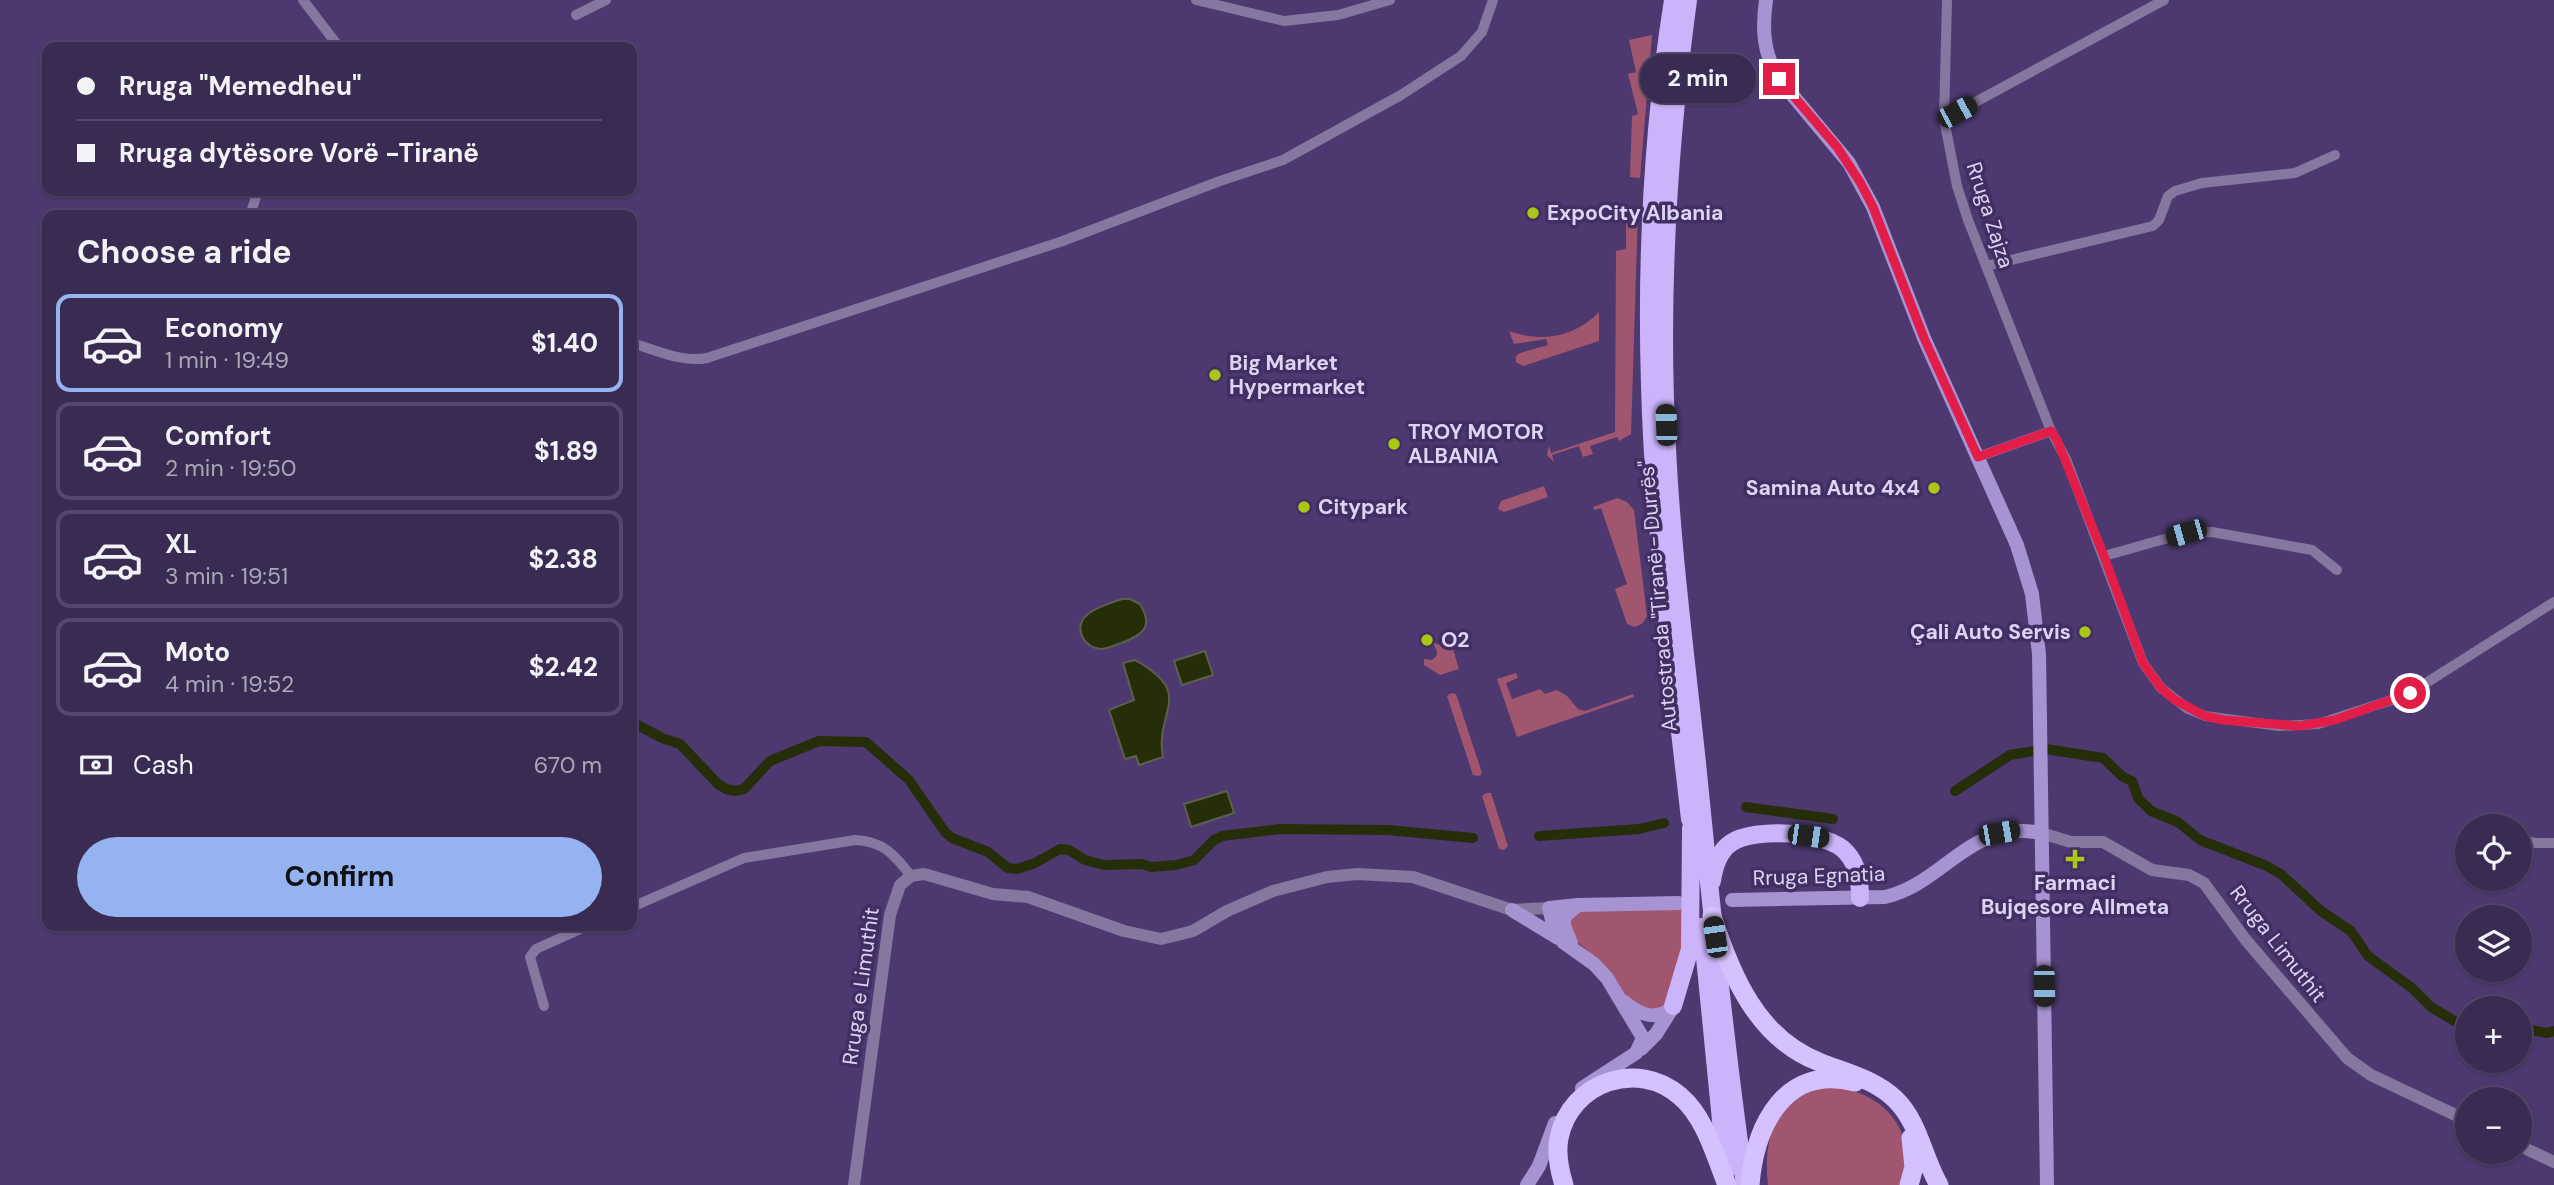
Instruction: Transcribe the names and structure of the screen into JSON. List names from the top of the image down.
{
  "streets": {
    "highway": ["Autostrada \"Tiranë - Durrës\""],
    "main road": ["Rruga Egnatia"],
    "street": ["Rruga Zajza", "Rruga Limuthit", "Rruga e Limuthit"]
  },
  "crossings": [
    ["Rruga Egnatia", "Rruga Limuthit"]
  ],
  "places": {
    "other": [
      "ExpoCity Albania",
      "Big Market Hypermarket",
      "TROY MOTOR ALBANIA",
      "Samina Auto 4x4",
      "Citypark",
      "Çali Auto Servis",
      "O2"
    ],
    "health": ["Farmaci Bujqesore Allmeta"]
  },
  "page": {
    "banner": ["Rruga \"Memedheu\"", "Rruga dytësore Vorë -Tiranë"],
    "bubble": "2 min",
    "heading": "Choose a ride",
    "list": [
      {
        "name": "Economy",
        "note": "1 min · 19:49",
        "value": "$1.40"
      },
      {
        "name": "Comfort",
        "note": "2 min · 19:50",
        "value": "$1.89"
      },
      {
        "name": "XL",
        "note": "3 min · 19:51",
        "value": "$2.38"
      },
      {
        "name": "Moto",
        "note": "4 min · 19:52",
        "value": "$2.42"
      }
    ],
    "pay": ["Cash", "670 m"],
    "map_buttons": ["+", "−"],
    "buttons": "Confirm"
  }
}
